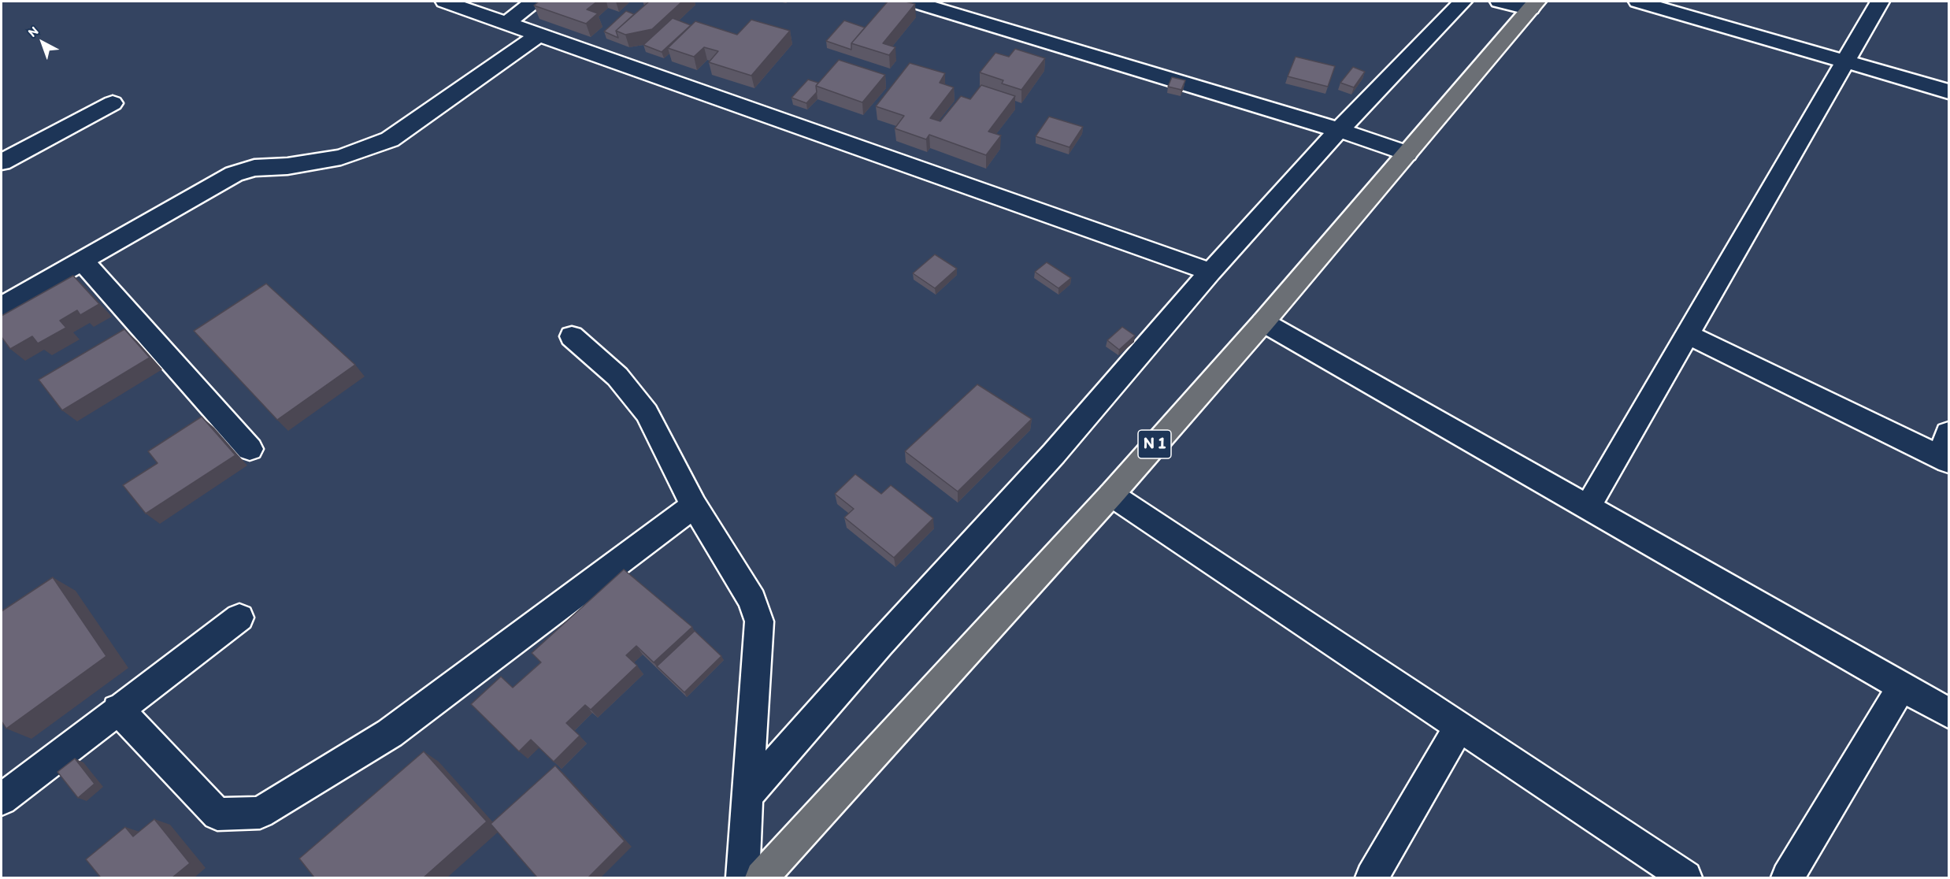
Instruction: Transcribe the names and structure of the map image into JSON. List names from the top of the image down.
{
  "streets": {
    "highway": ["N 1"]
  },
  "north": "top left"
}
